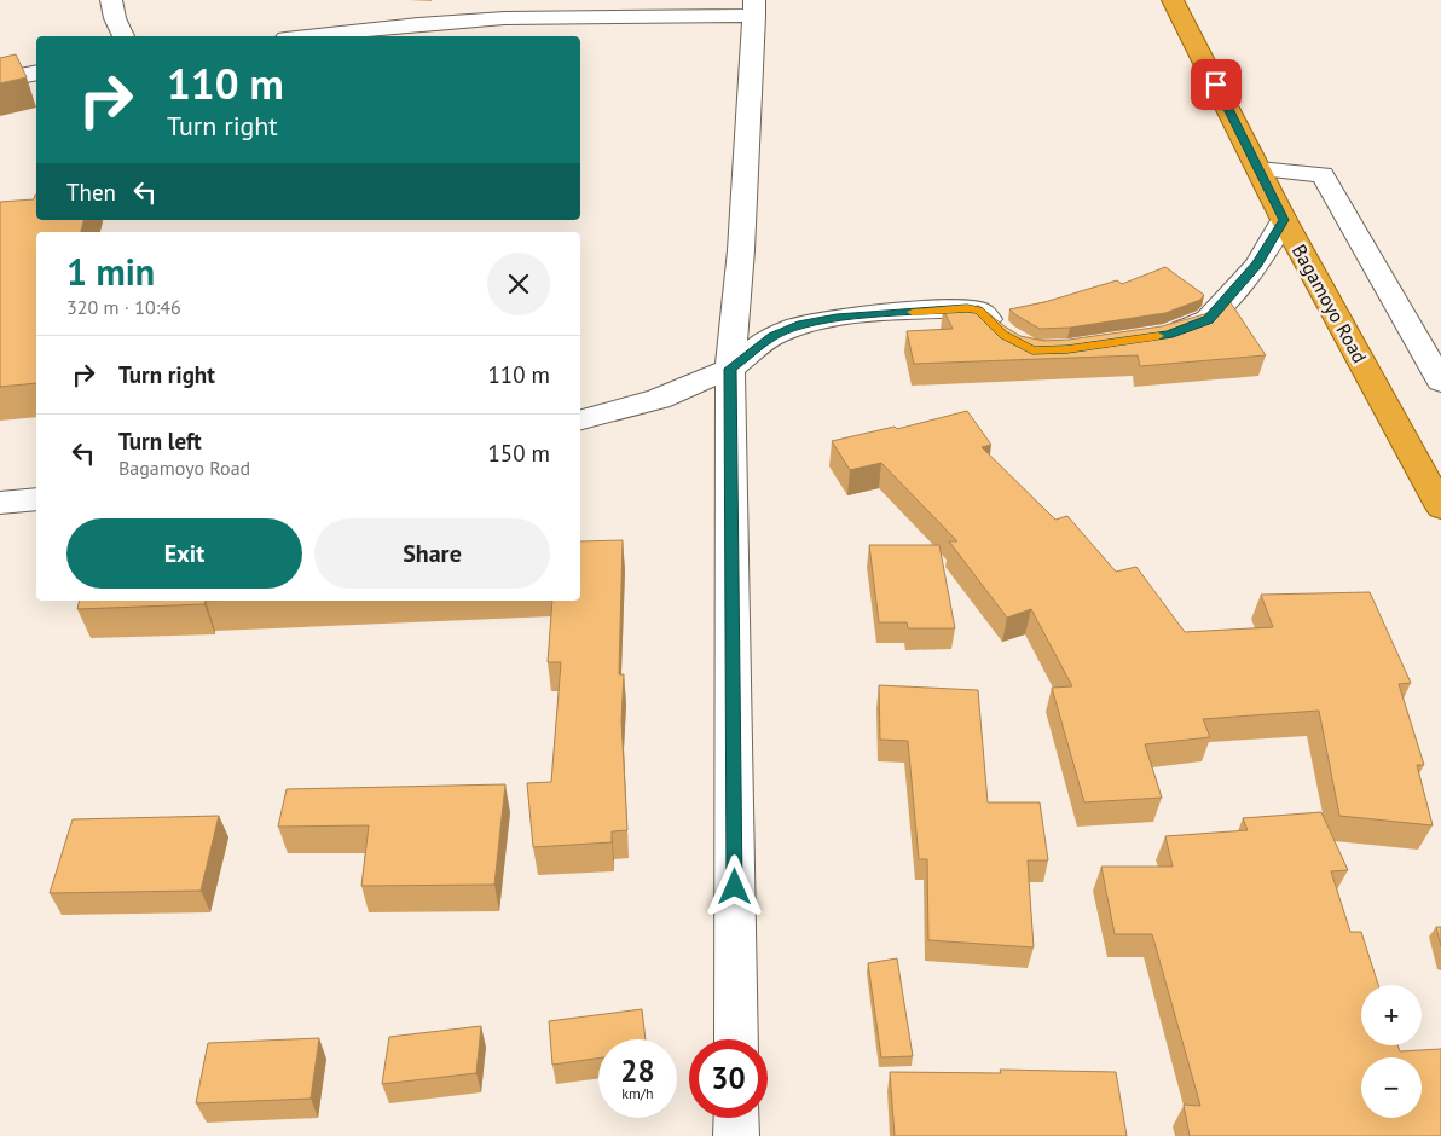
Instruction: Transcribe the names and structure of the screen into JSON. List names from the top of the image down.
{
  "streets": {
    "highway": ["Bagamoyo Road"]
  },
  "page": {
    "turn": ["110 m", "Turn right"],
    "then": "Then",
    "heading": ["1 min", "320 m · 10:46"],
    "list": [
      {
        "name": "Turn right",
        "value": "110 m"
      },
      {
        "name": "Turn left",
        "note": "Bagamoyo Road",
        "value": "150 m"
      }
    ],
    "buttons": ["Exit", "Share"],
    "map_buttons": ["+", "−"],
    "speed": "28 km/h",
    "limit": "30"
  }
}
